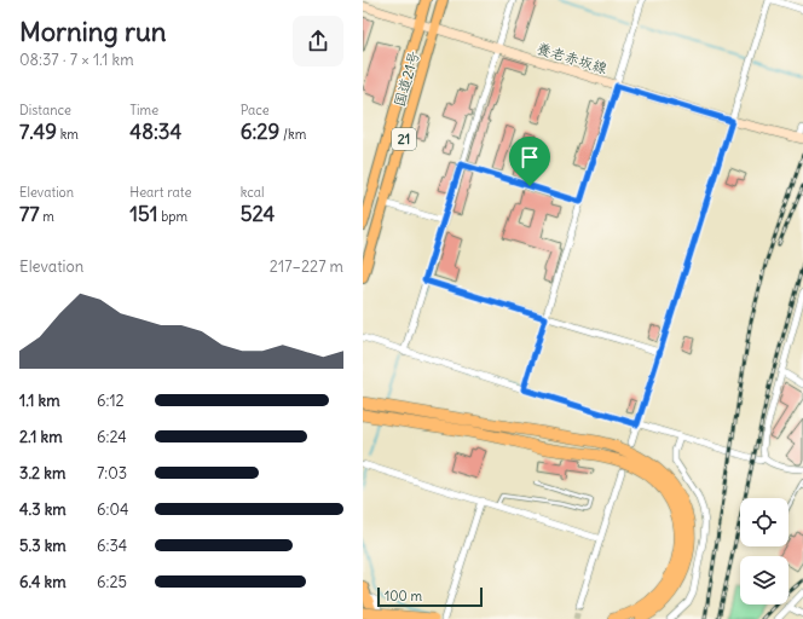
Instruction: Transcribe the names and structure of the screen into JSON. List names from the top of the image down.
{
  "streets": {
    "highway": ["国道21号", "21"],
    "main road": ["養老赤坂線"]
  },
  "crossings": [
    ["養老赤坂線", "国道21号"]
  ],
  "scale_bar": "100 m",
  "page": {
    "heading": ["Morning run", "08:37 · 7 × 1.1 km"],
    "stats": [
      ["Distance", "7.49 km"],
      ["Time", "48:34"],
      ["Pace", "6:29 /km"],
      ["Elevation", "77 m"],
      ["Heart rate", "151 bpm"],
      ["kcal", "524"]
    ],
    "chart": ["Elevation", "217–227 m"],
    "list": [
      {
        "name": "1.1 km",
        "note": "6:12"
      },
      {
        "name": "2.1 km",
        "note": "6:24"
      },
      {
        "name": "3.2 km",
        "note": "7:03"
      },
      {
        "name": "4.3 km",
        "note": "6:04"
      },
      {
        "name": "5.3 km",
        "note": "6:34"
      },
      {
        "name": "6.4 km",
        "note": "6:25"
      }
    ],
    "scale": "100 m"
  }
}
